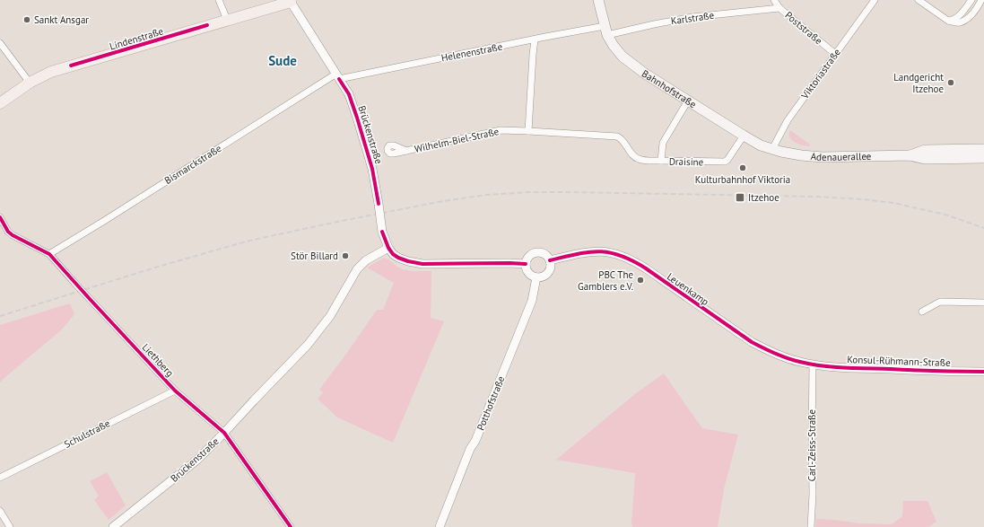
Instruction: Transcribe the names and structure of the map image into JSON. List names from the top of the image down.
{
  "streets": {
    "main road": ["Lindenstraße", "Bahnhofstraße", "Adenauerallee"],
    "street": [
      "Karlstraße",
      "Poststraße",
      "Helenenstraße",
      "Viktoriastraße",
      "Brückenstraße",
      "Wilhelm-Biel-Straße",
      "Draisine",
      "Bismarckstraße",
      "Leuenkamp",
      "Liethberg",
      "Konsul-Rühmann-Straße",
      "Potthofstraße",
      "Schulstraße",
      "Carl-Zeiss-Straße"
    ]
  },
  "crossings": [
    ["Karlstraße", "Poststraße"],
    ["Karlstraße", "Helenenstraße"],
    ["Karlstraße", "Bahnhofstraße"],
    ["Poststraße", "Viktoriastraße"],
    ["Lindenstraße", "Brückenstraße"],
    ["Helenenstraße", "Bahnhofstraße"],
    ["Helenenstraße", "Brückenstraße"],
    ["Helenenstraße", "Bismarckstraße"],
    ["Viktoriastraße", "Bahnhofstraße"],
    ["Viktoriastraße", "Adenauerallee"],
    ["Bahnhofstraße", "Adenauerallee"],
    ["Bahnhofstraße", "Draisine"],
    ["Brückenstraße", "Bismarckstraße"],
    ["Brückenstraße", "Liethberg"],
    ["Wilhelm-Biel-Straße", "Draisine"],
    ["Bismarckstraße", "Liethberg"],
    ["Leuenkamp", "Konsul-Rühmann-Straße"],
    ["Leuenkamp", "Potthofstraße"],
    ["Leuenkamp", "Carl-Zeiss-Straße"],
    ["Liethberg", "Schulstraße"],
    ["Konsul-Rühmann-Straße", "Carl-Zeiss-Straße"]
  ],
  "districts": ["Sude"],
  "places": {
    "other": [
      "Sankt Ansgar",
      "Landgericht Itzehoe",
      "Kulturbahnhof Viktoria",
      "Stör Billard",
      "PBC The Gamblers e.V."
    ],
    "transit": ["Itzehoe"]
  }
}
